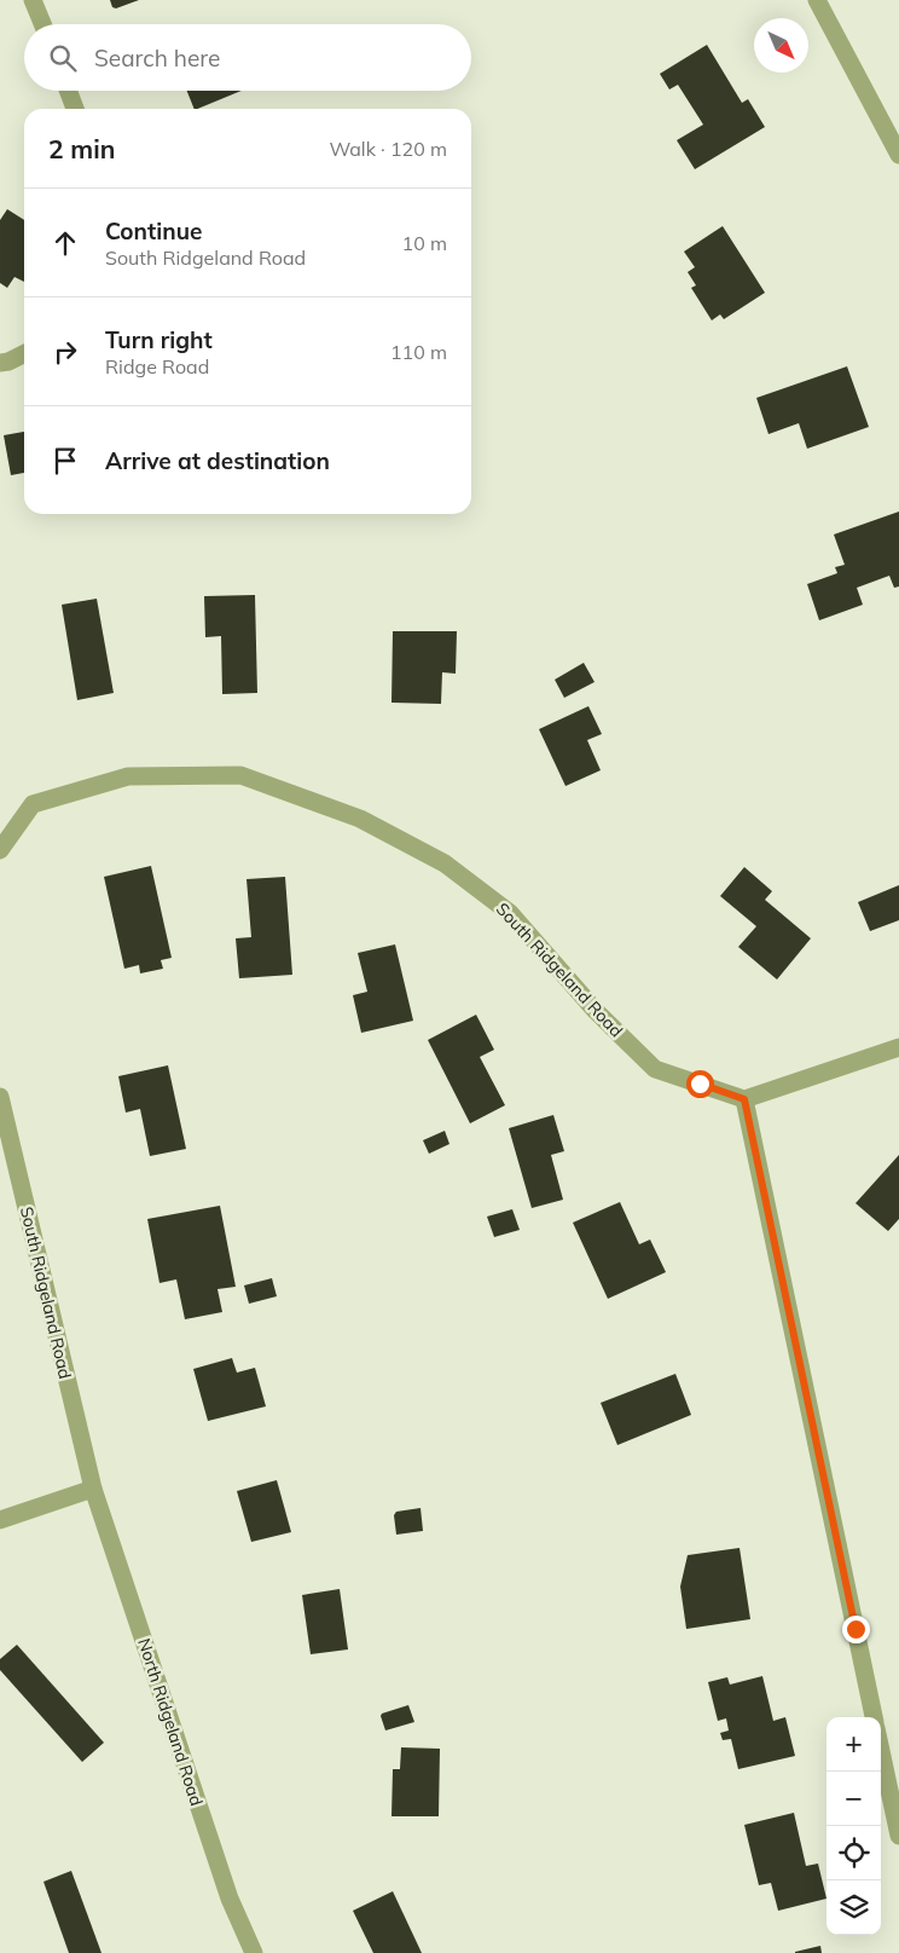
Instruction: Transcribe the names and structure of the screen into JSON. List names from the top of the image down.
{
  "streets": {
    "street": ["South Ridgeland Road", "North Ridgeland Road"]
  },
  "crossings": [
    ["South Ridgeland Road", "North Ridgeland Road"]
  ],
  "north": "bottom right",
  "page": {
    "search": "Search here",
    "heading": ["2 min", "Walk · 120 m"],
    "list": [
      ["Continue", "South Ridgeland Road", "10 m"],
      ["Turn right", "Ridge Road", "110 m"],
      "Arrive at destination"
    ],
    "map_buttons": ["+", "−"]
  }
}
